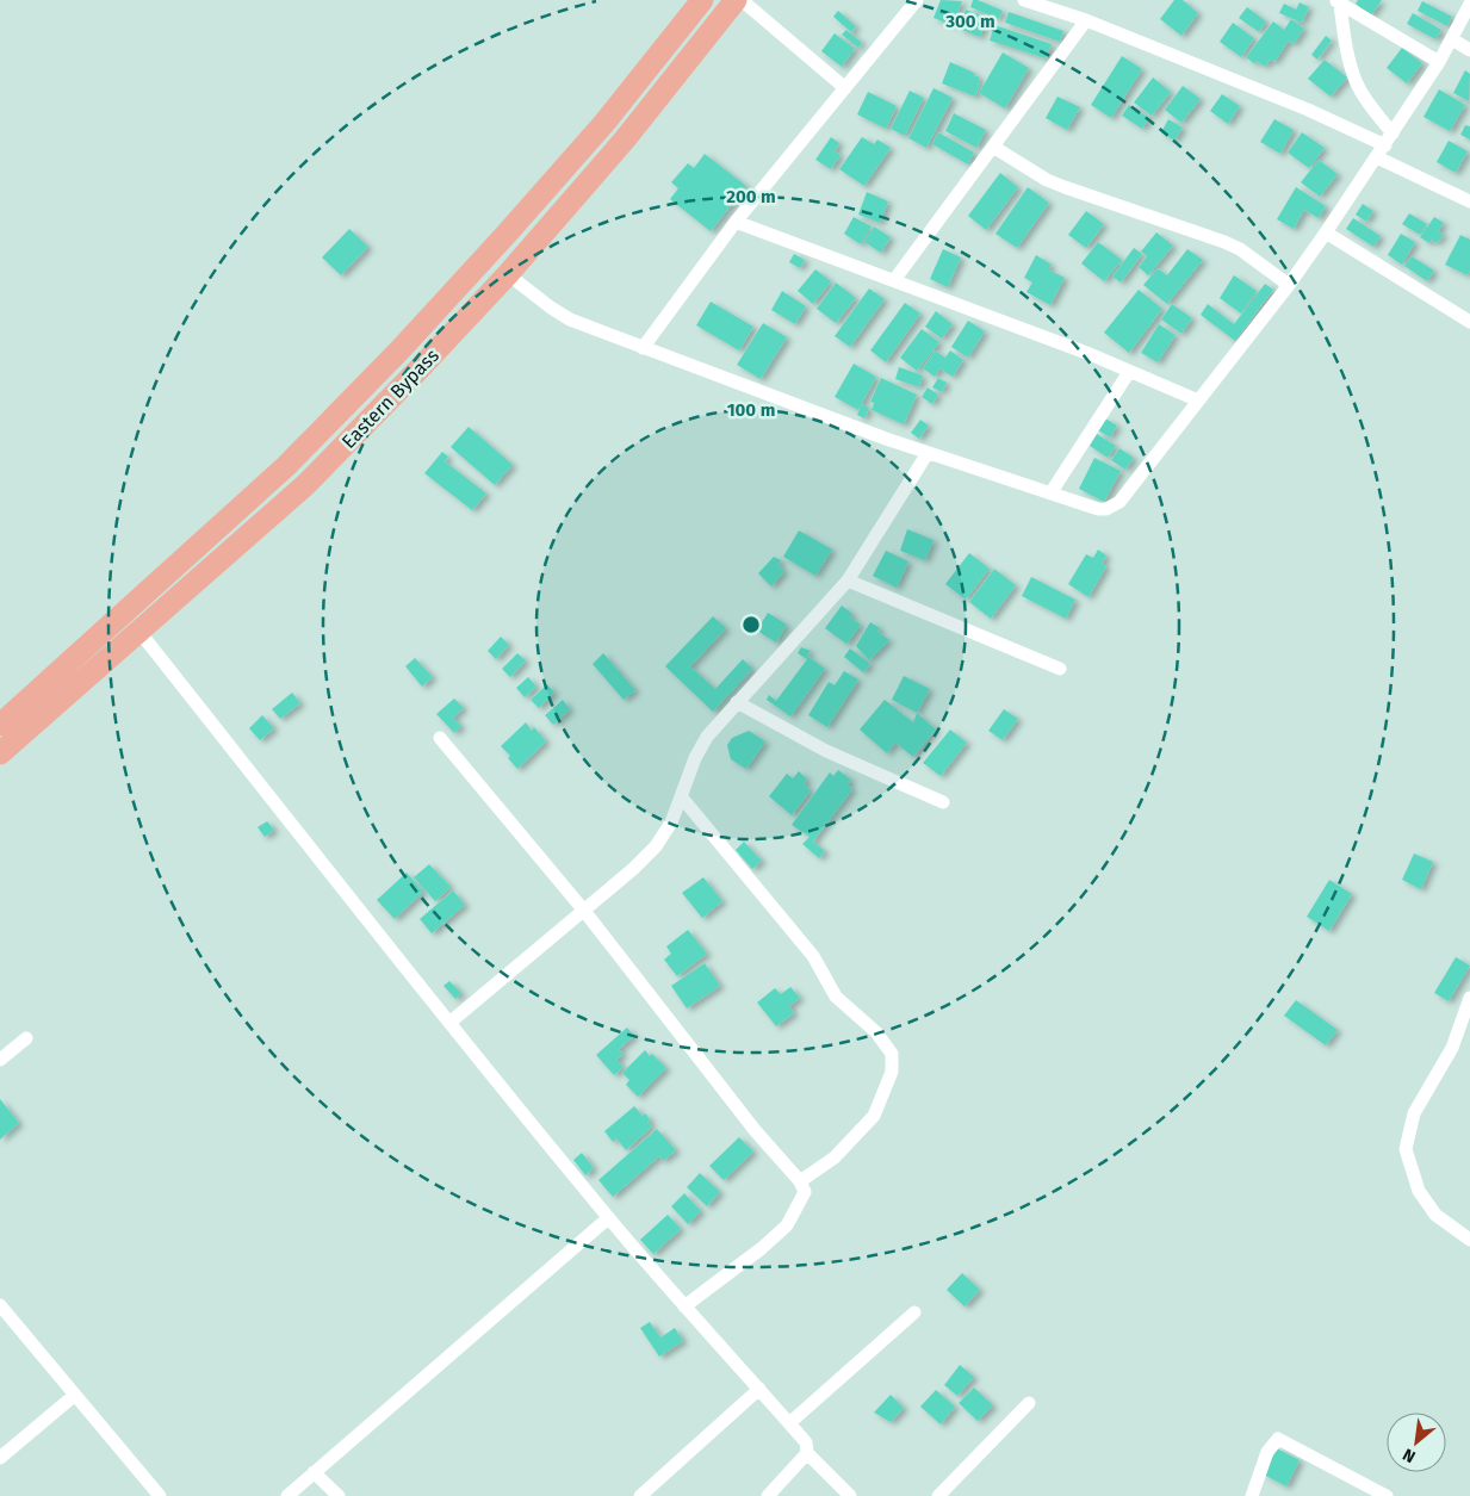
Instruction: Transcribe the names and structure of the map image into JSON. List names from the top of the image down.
{
  "streets": {
    "main road": ["Eastern Bypass"]
  },
  "north": "bottom left",
  "rings": ["300 m", "200 m", "100 m"]
}
